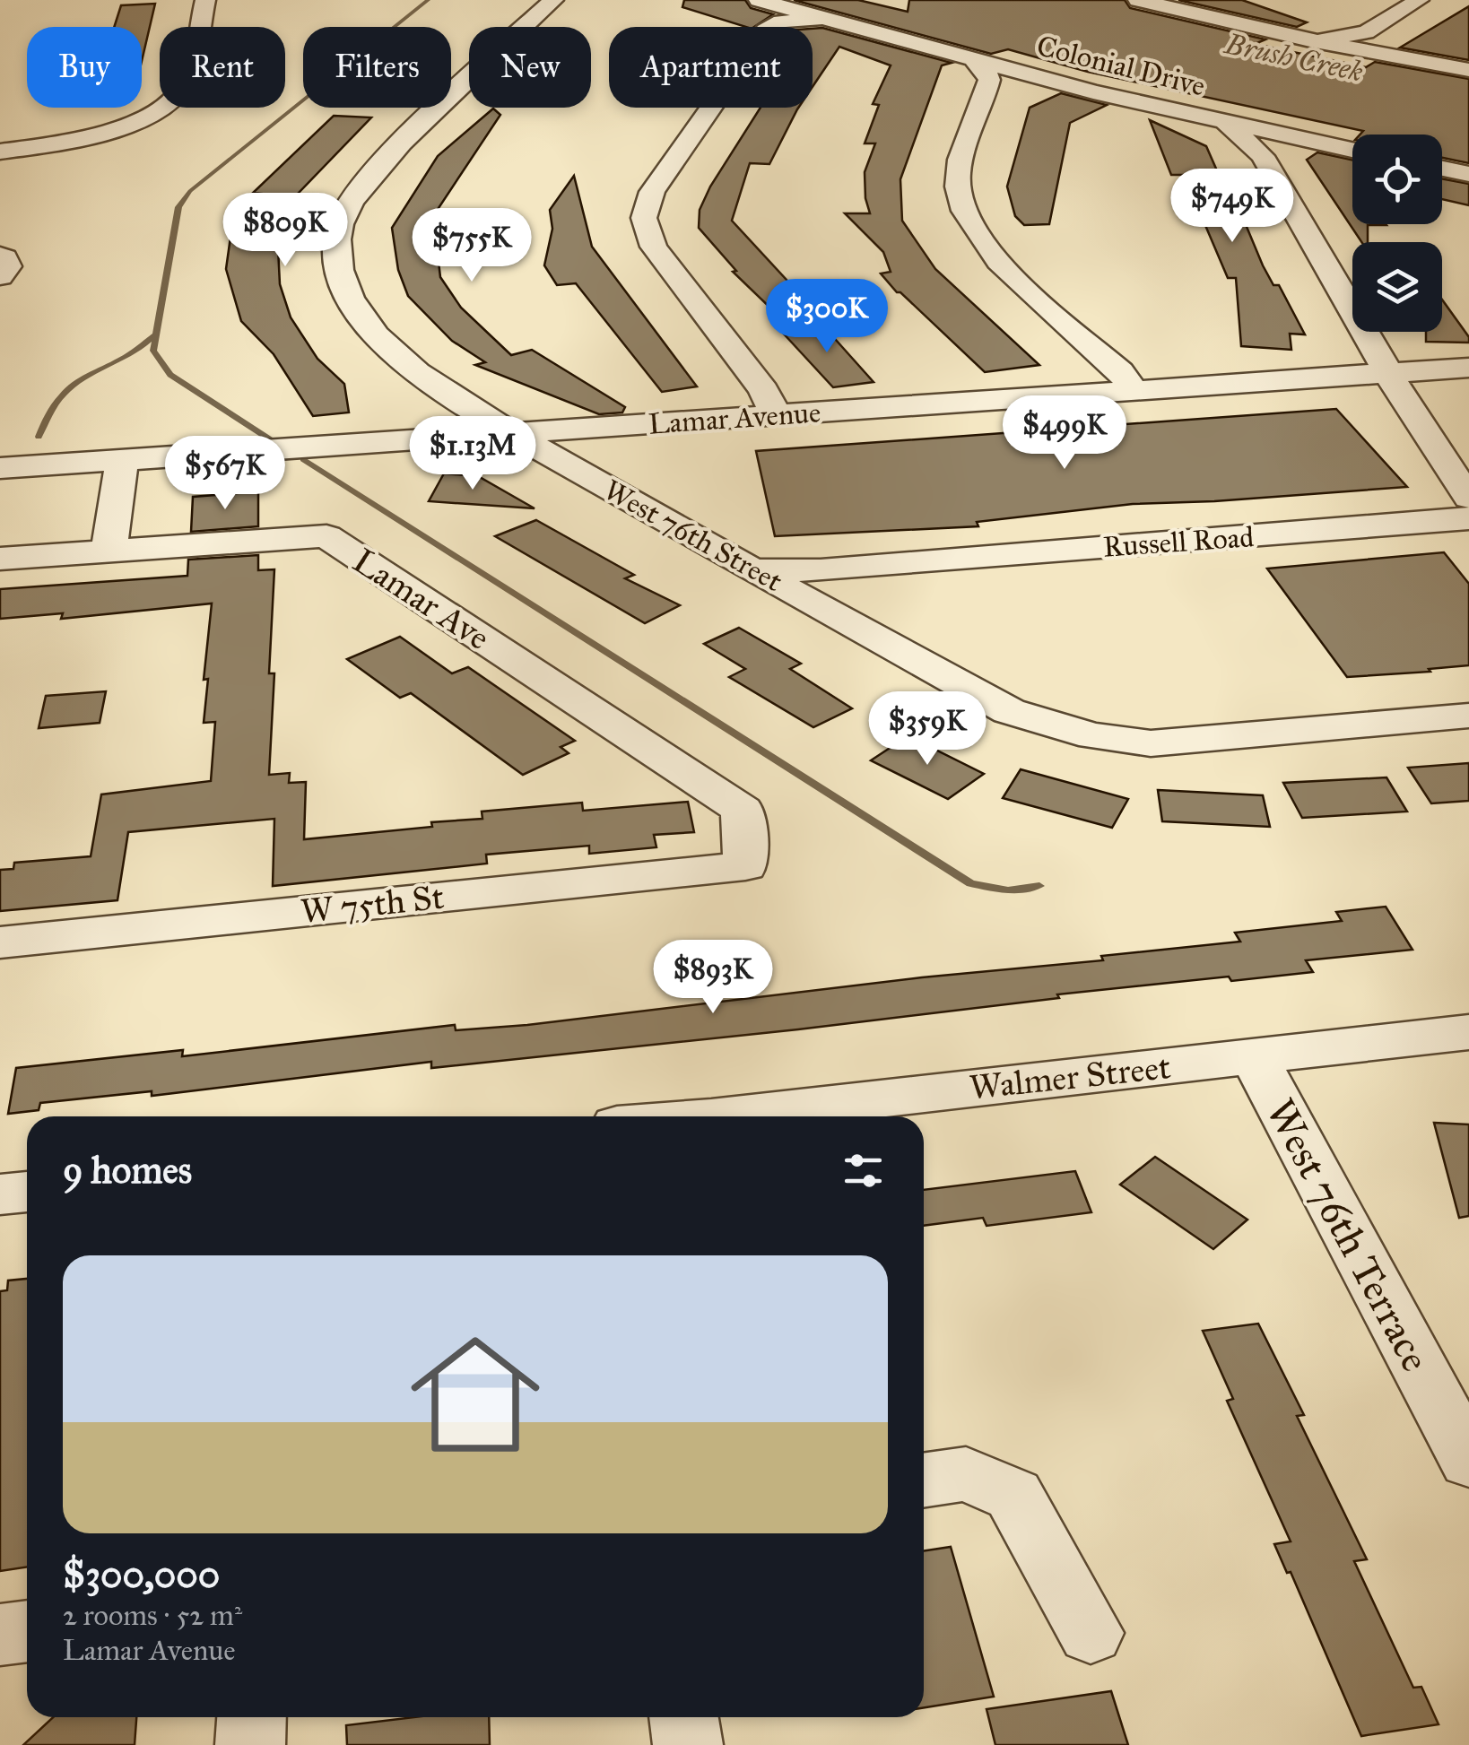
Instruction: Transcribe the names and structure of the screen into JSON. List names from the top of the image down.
{
  "streets": {
    "street": [
      "Colonial Drive",
      "Lamar Avenue",
      "West 76th Street",
      "Russell Road",
      "Lamar Ave",
      "W 75th St",
      "Walmer Street",
      "West 76th Terrace"
    ]
  },
  "crossings": [
    ["Lamar Avenue", "West 76th Street"],
    ["West 76th Street", "Russell Road"],
    ["Lamar Ave", "W 75th St"],
    ["Walmer Street", "West 76th Terrace"]
  ],
  "water": ["Brush Creek"],
  "page": {
    "chip": [
      "Buy",
      "Rent",
      "Filters",
      "New",
      "Apartment"
    ],
    "price": [
      "$749K",
      "$809K",
      "$755K",
      "$300K",
      "$499K",
      "$1.13M",
      "$567K",
      "$359K",
      "$893K"
    ],
    "heading": "9 homes",
    "list": [
      {
        "name": "$300,000",
        "note": "2 rooms · 52 m² · Lamar Avenue"
      }
    ]
  }
}
